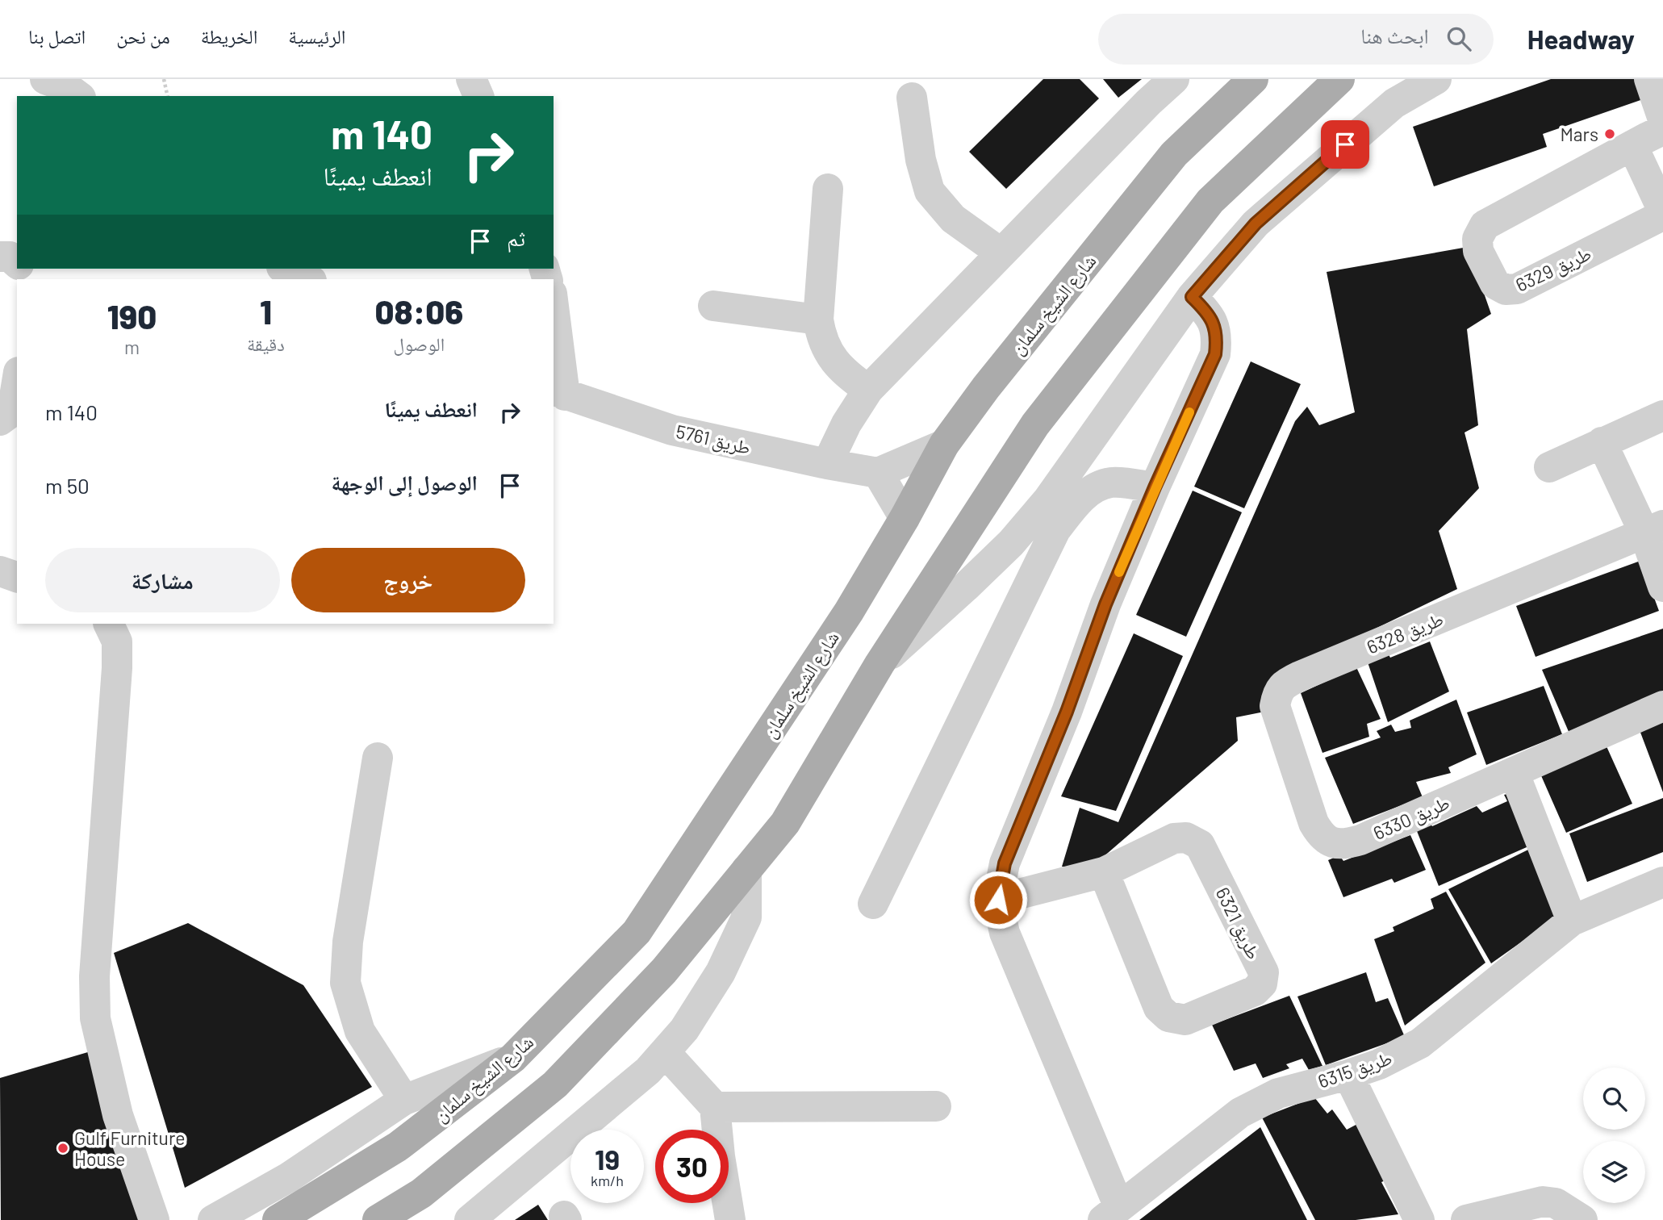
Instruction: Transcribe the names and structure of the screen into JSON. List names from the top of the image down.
{
  "streets": {
    "main road": ["شارع الشيخ سلمان"],
    "street": [
      "طريق 6329",
      "طريق 5761",
      "طريق 6328",
      "طريق 6330",
      "طريق 6321",
      "طريق 6315"
    ]
  },
  "crossings": [
    ["طريق 6328", "طريق 6330"]
  ],
  "places": ["Mars", "Gulf Furniture House"],
  "page": {
    "header": "Headway",
    "search": "ابحث هنا",
    "nav": [
      "الرئيسية",
      "الخريطة",
      "من نحن",
      "اتصل بنا"
    ],
    "turn": ["140 m", "انعطف يمينًا"],
    "then": "ثم",
    "eta": [
      "08:06",
      "الوصول",
      "1",
      "دقيقة",
      "190",
      "m"
    ],
    "list": [
      {
        "name": "انعطف يمينًا",
        "value": "140 m"
      },
      {
        "name": "الوصول إلى الوجهة",
        "value": "50 m"
      }
    ],
    "buttons": ["خروج", "مشاركة"],
    "speed": "19 km/h",
    "limit": "30"
  }
}
